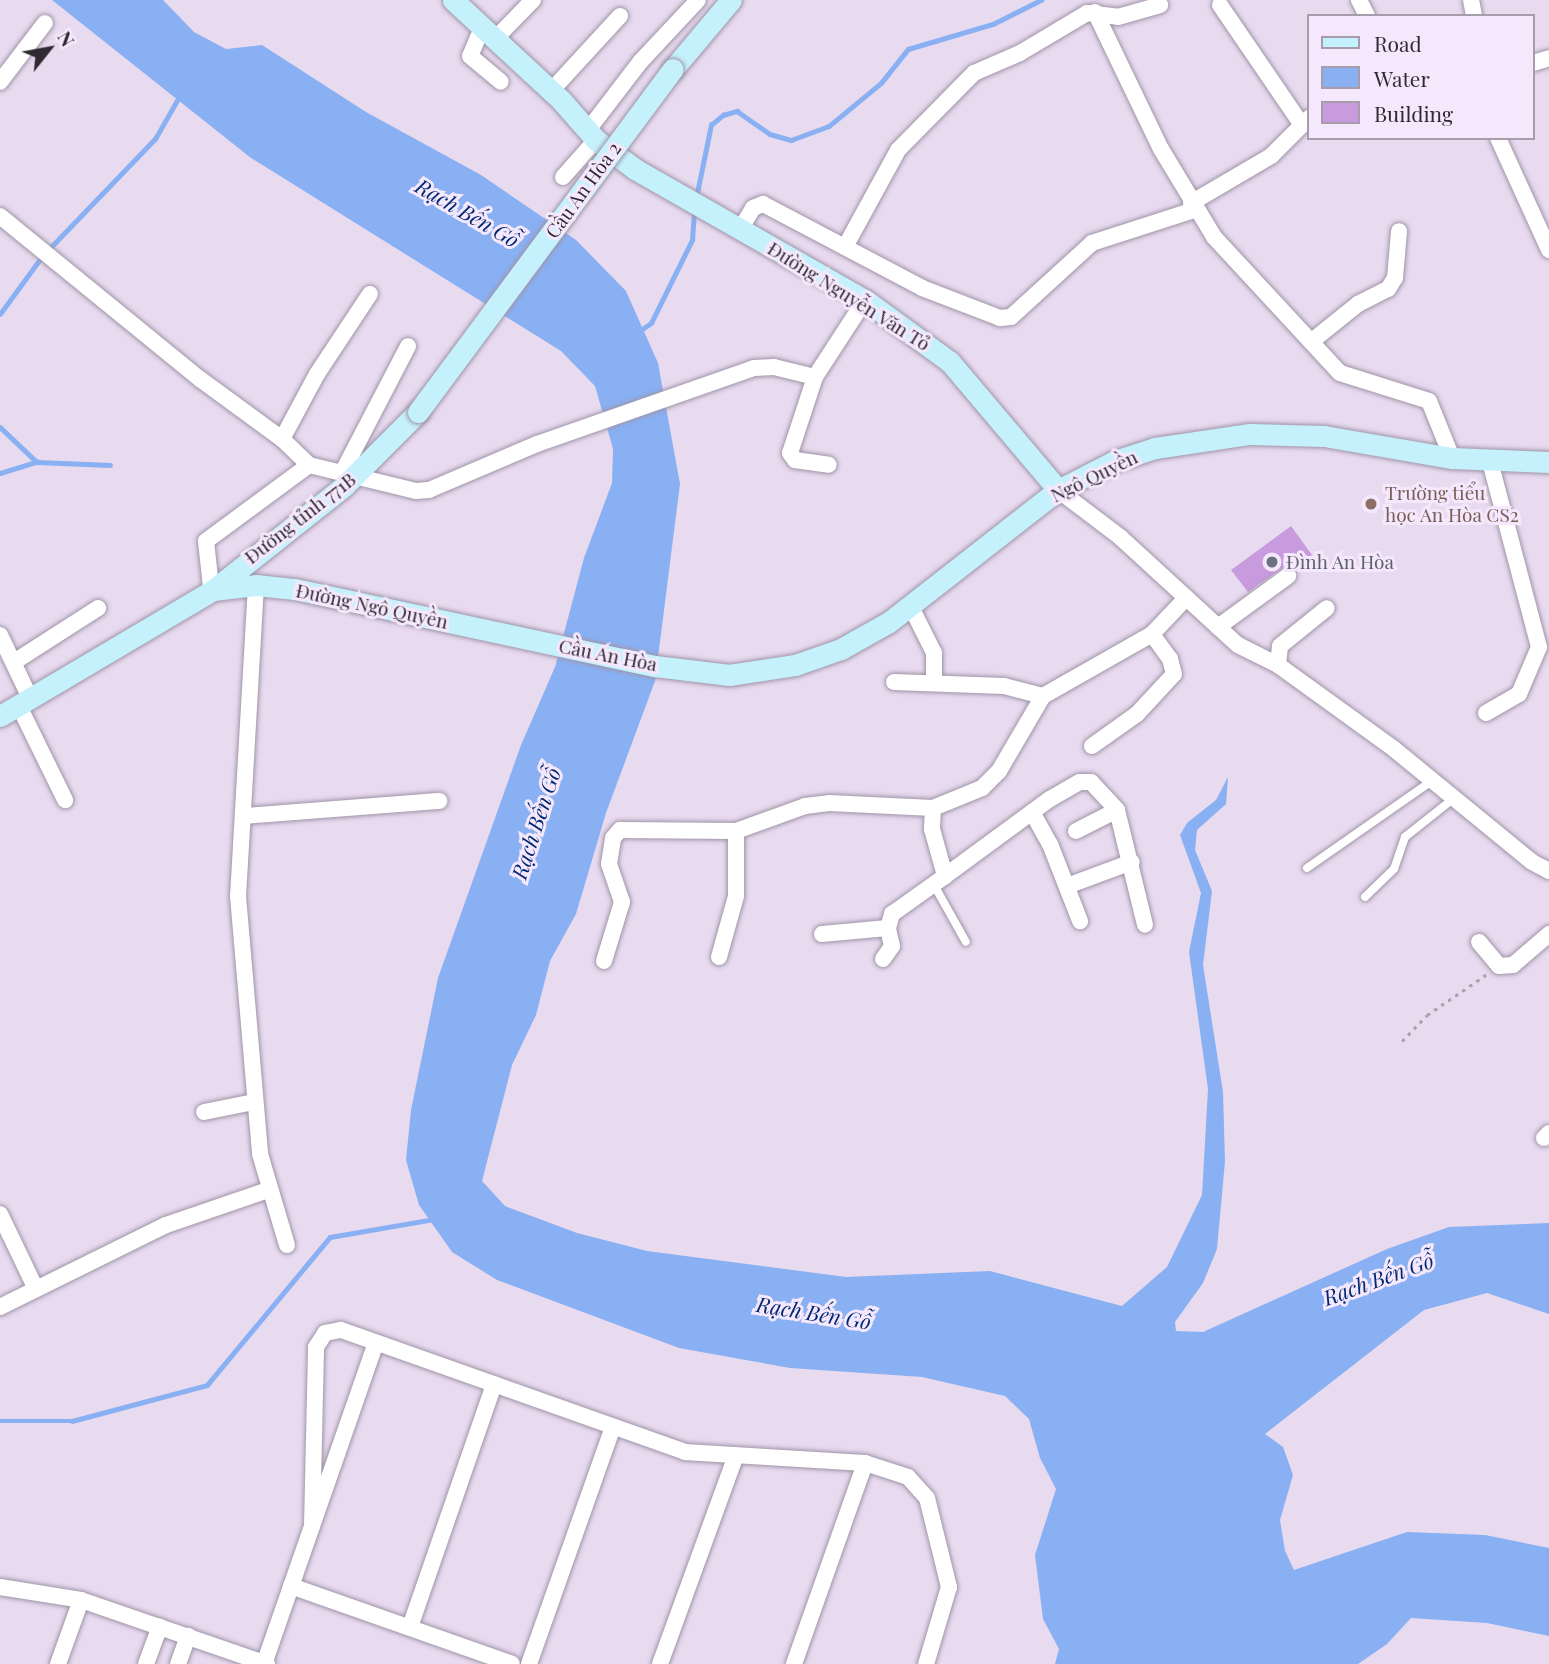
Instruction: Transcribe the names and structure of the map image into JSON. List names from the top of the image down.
{
  "streets": {
    "street": [
      "Cầu An Hòa 2",
      "Đường Nguyễn Văn Tỏ",
      "Ngô Quyền",
      "Đường tỉnh 771B",
      "Đường Ngô Quyền",
      "Cầu An Hòa"
    ]
  },
  "crossings": [
    ["Cầu An Hòa 2", "Đường tỉnh 771B"],
    ["Đường Nguyễn Văn Tỏ", "Ngô Quyền"],
    ["Ngô Quyền", "Cầu An Hòa"],
    ["Đường tỉnh 771B", "Đường Ngô Quyền"],
    ["Đường Ngô Quyền", "Cầu An Hòa"]
  ],
  "water": ["Rạch Bến Gỗ"],
  "places": ["Trường tiểu học An Hòa CS2", "Đình An Hòa"],
  "legend": ["Road", "Water", "Building"],
  "north": "top right"
}
